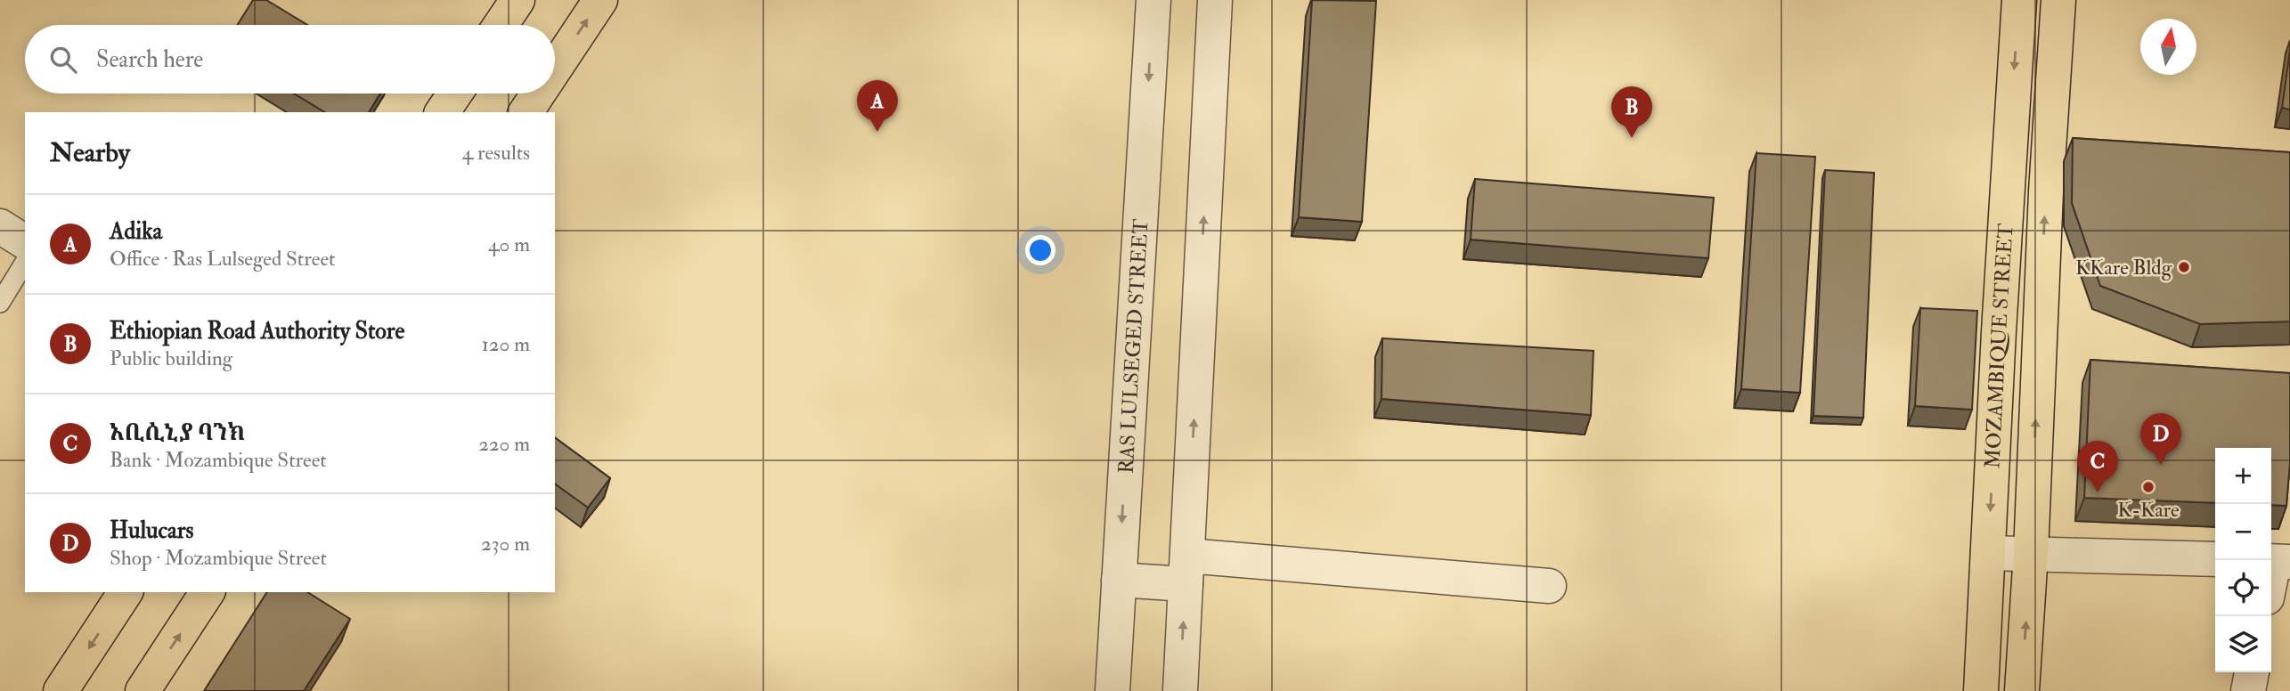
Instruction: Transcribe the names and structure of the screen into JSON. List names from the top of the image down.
{
  "streets": {
    "main road": ["MOZAMBIQUE STREET"],
    "street": ["RAS LULSEGED STREET"]
  },
  "places": ["KKare Bldg", "K-Kare"],
  "north": "top",
  "page": {
    "search": "Search here",
    "pins": [
      "A",
      "B",
      "D",
      "C"
    ],
    "heading": ["Nearby", "4 results"],
    "list": [
      {
        "mark": "A",
        "name": "Adika",
        "note": "Office · Ras Lulseged Street",
        "value": "40 m"
      },
      {
        "mark": "B",
        "name": "Ethiopian Road Authority Store",
        "note": "Public building",
        "value": "120 m"
      },
      {
        "mark": "C",
        "name": "አቢሲኒያ ባንክ",
        "note": "Bank · Mozambique Street",
        "value": "220 m"
      },
      {
        "mark": "D",
        "name": "Hulucars",
        "note": "Shop · Mozambique Street",
        "value": "230 m"
      }
    ],
    "map_buttons": ["+", "−"]
  }
}
